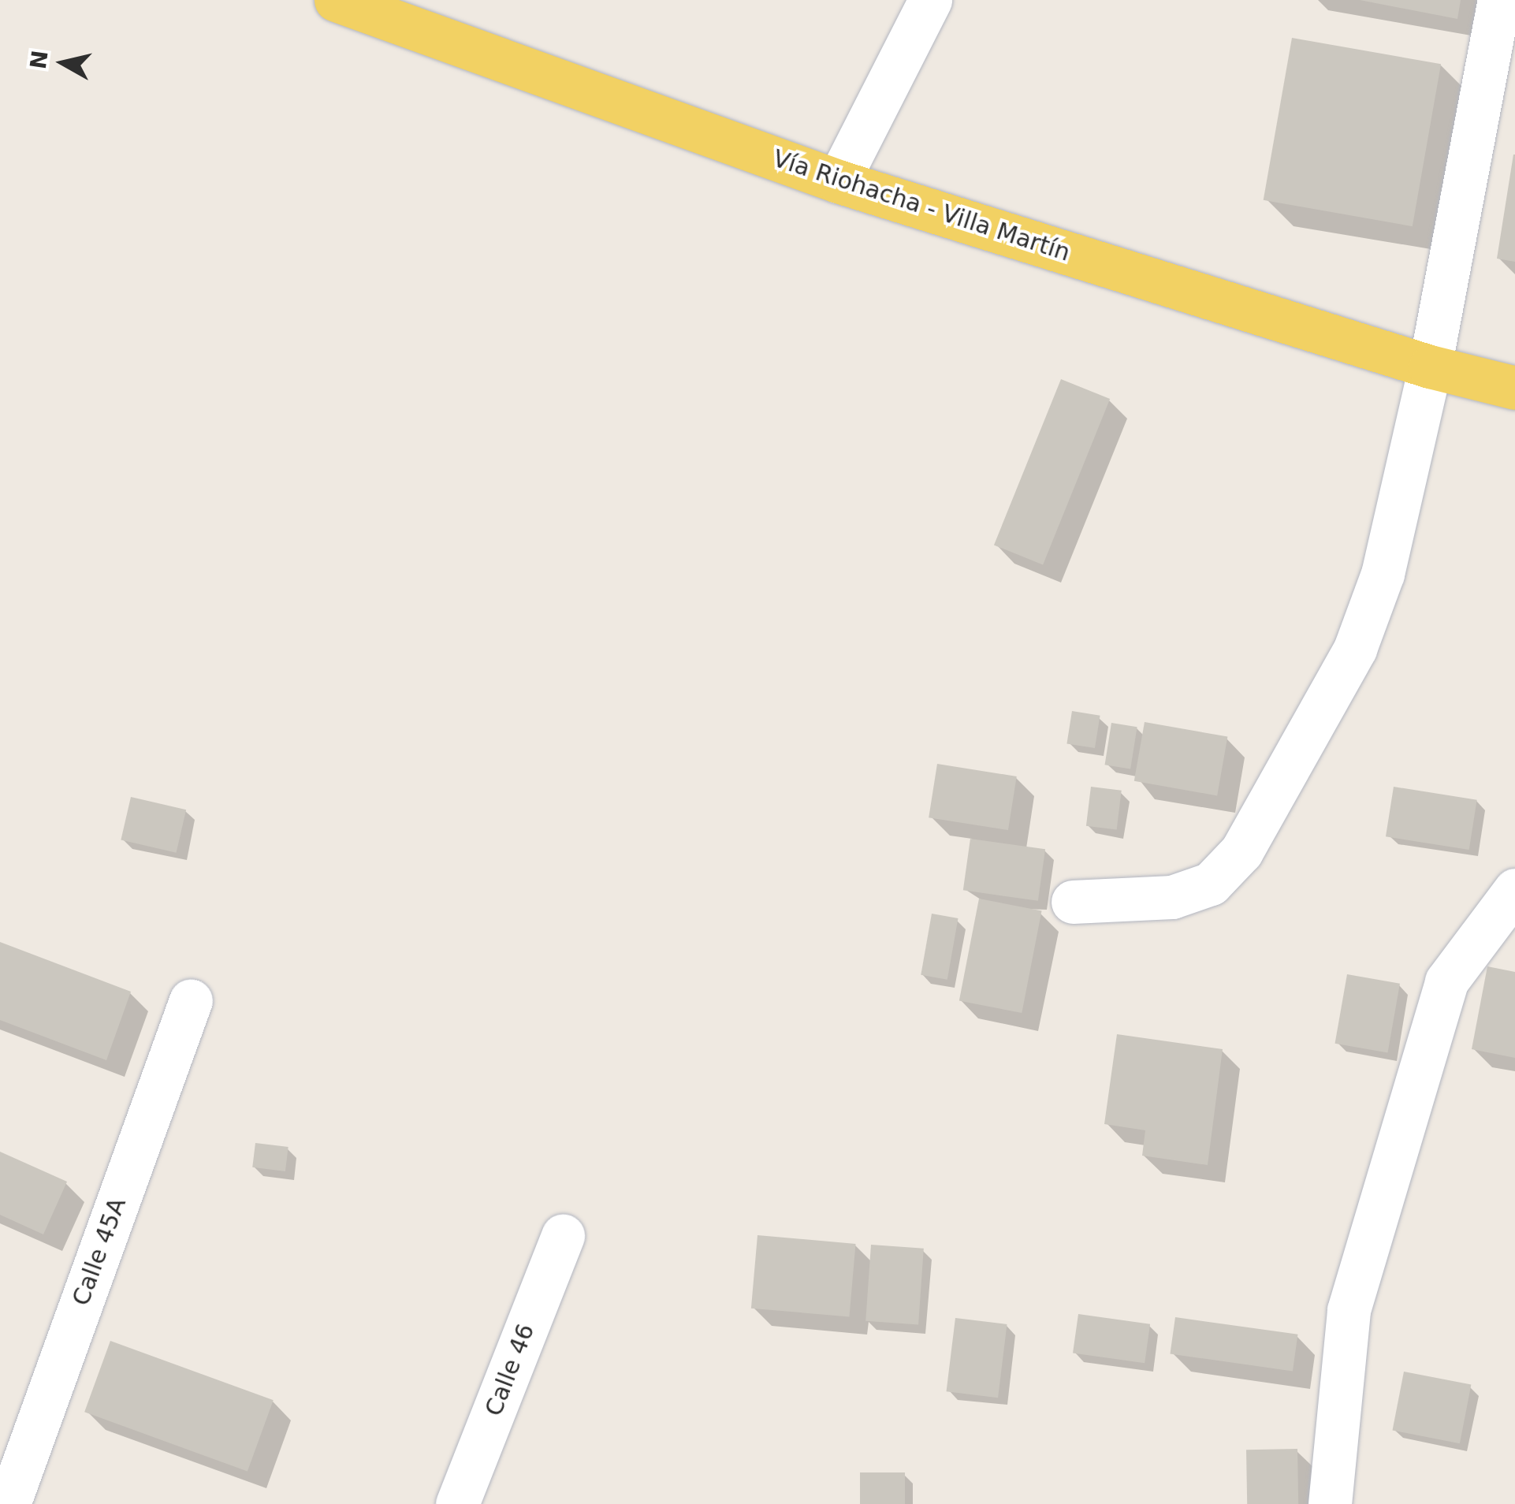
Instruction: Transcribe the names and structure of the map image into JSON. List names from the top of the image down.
{
  "streets": {
    "main road": ["Vía Riohacha - Villa Martín"],
    "street": ["Calle 45A", "Calle 46"]
  },
  "north": "left"
}
